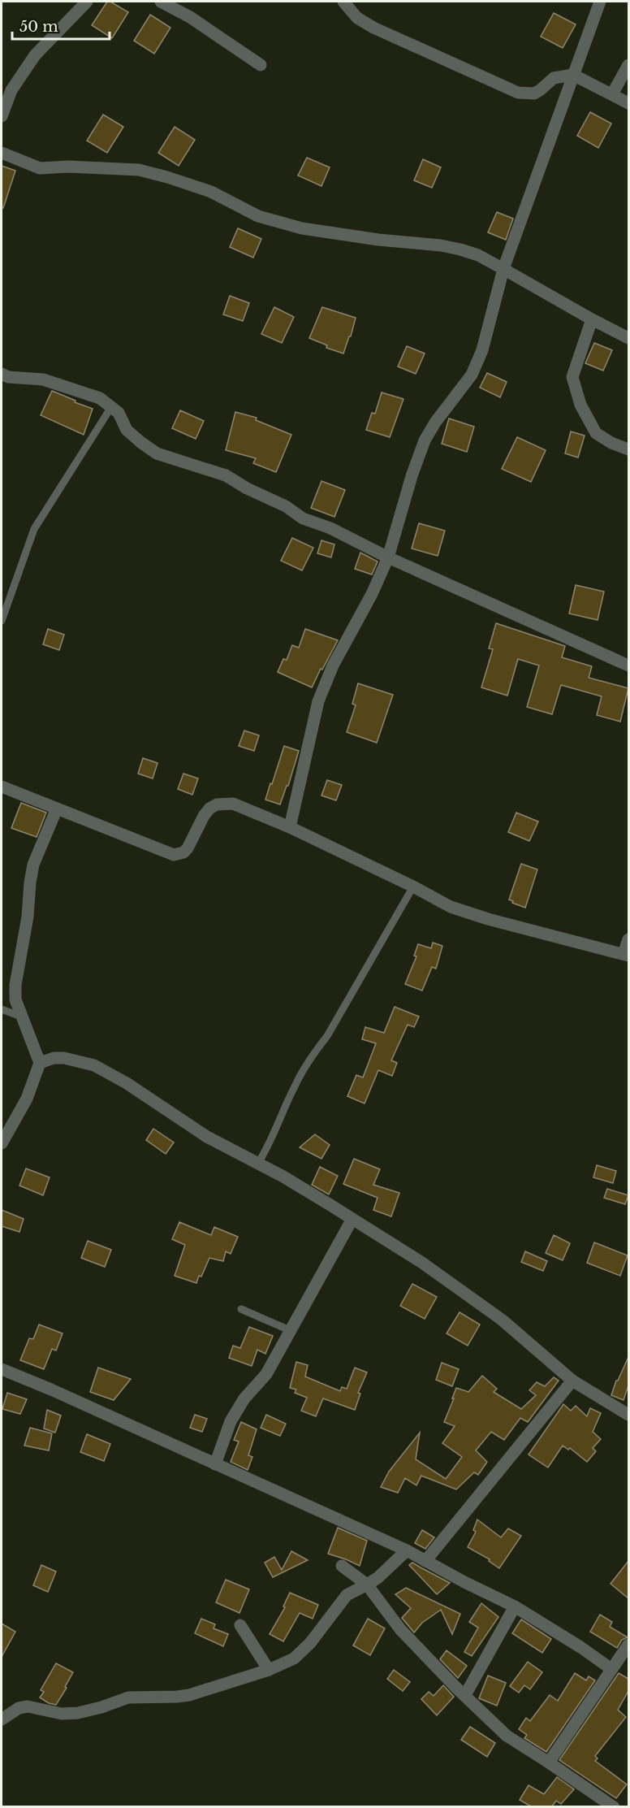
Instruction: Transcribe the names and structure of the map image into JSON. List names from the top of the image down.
{
  "scale_bar": "50 m"
}
